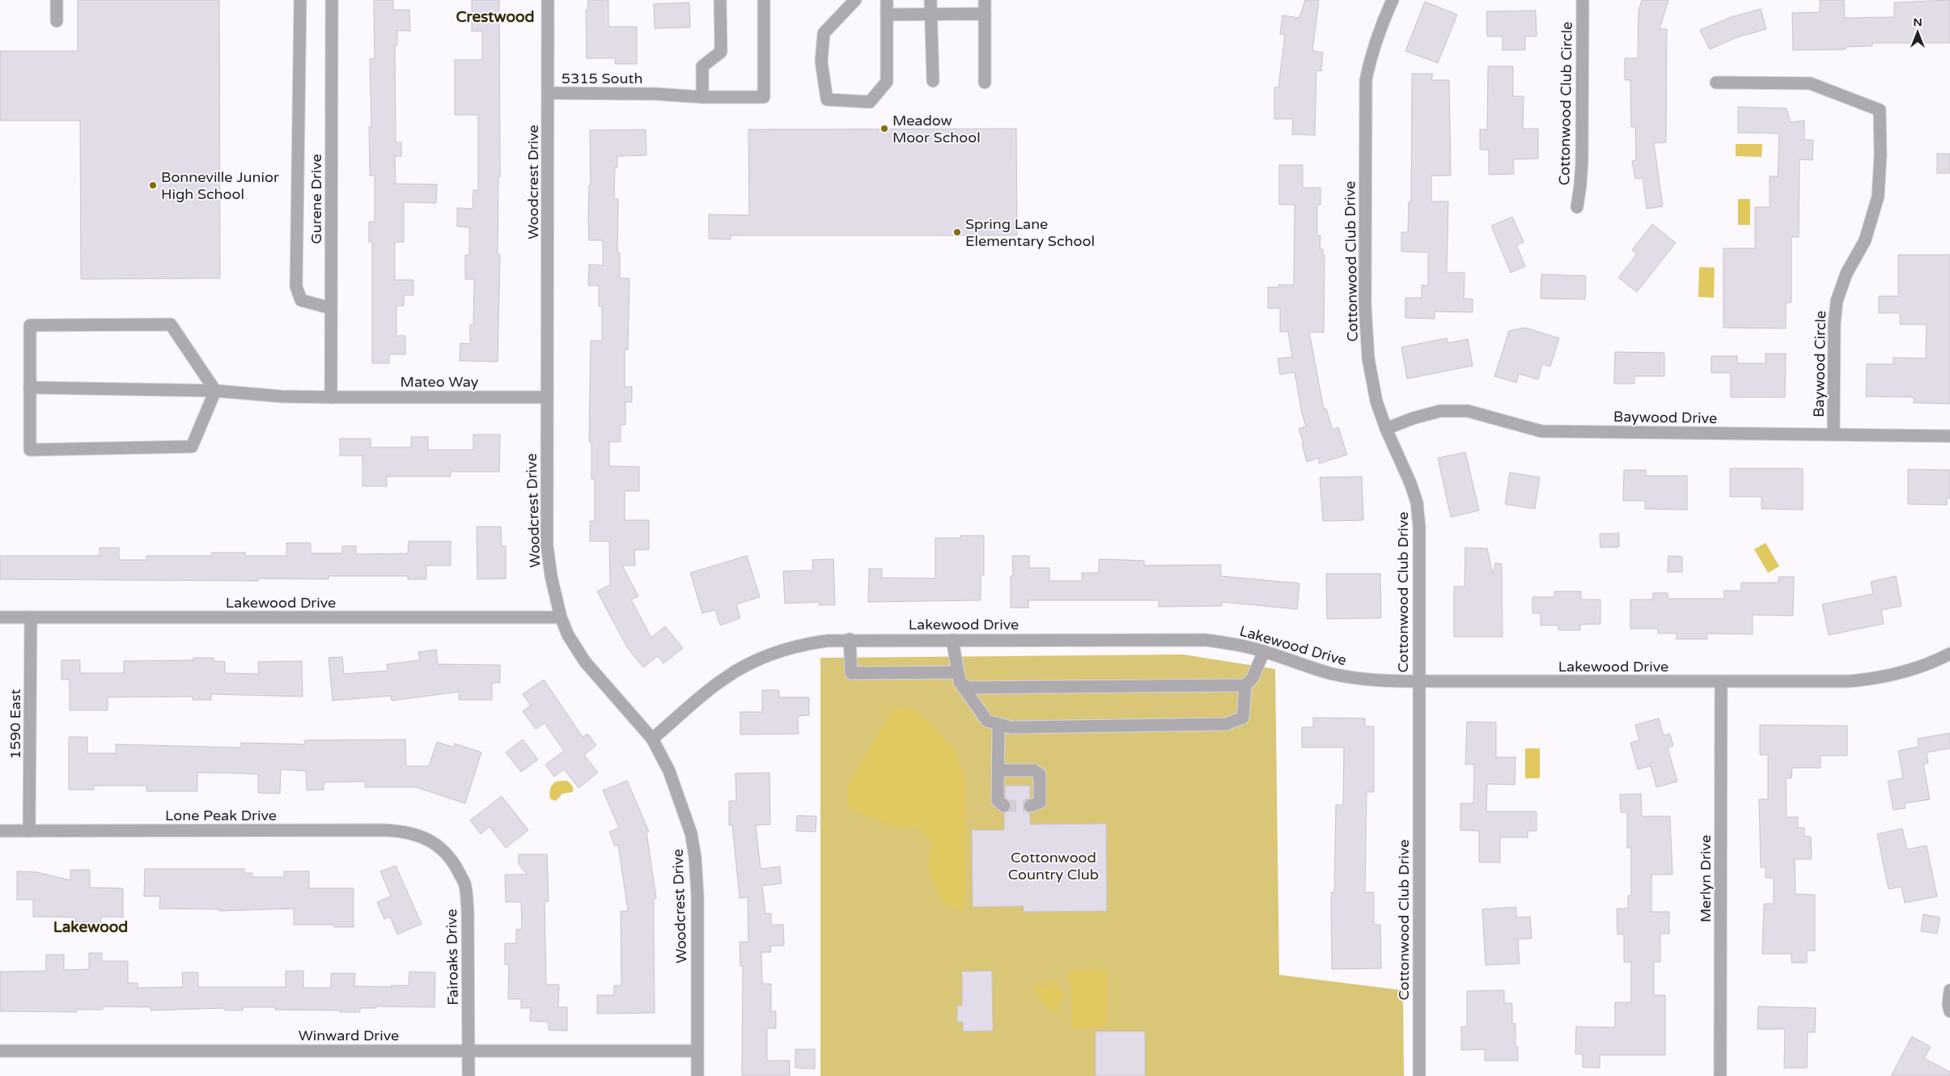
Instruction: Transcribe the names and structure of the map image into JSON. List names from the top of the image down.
{
  "streets": {
    "street": [
      "5315 South",
      "Cottonwood Club Circle",
      "Woodcrest Drive",
      "Gurene Drive",
      "Cottonwood Club Drive",
      "Baywood Circle",
      "Mateo Way",
      "Baywood Drive",
      "Lakewood Drive",
      "1590 East",
      "Lone Peak Drive",
      "Merlyn Drive",
      "Fairoaks Drive",
      "Winward Drive"
    ]
  },
  "crossings": [
    ["5315 South", "Woodcrest Drive"],
    ["Woodcrest Drive", "Mateo Way"],
    ["Woodcrest Drive", "Lakewood Drive"],
    ["Woodcrest Drive", "Winward Drive"],
    ["Gurene Drive", "Mateo Way"],
    ["Cottonwood Club Drive", "Baywood Drive"],
    ["Cottonwood Club Drive", "Lakewood Drive"],
    ["Baywood Circle", "Baywood Drive"],
    ["Lakewood Drive", "1590 East"],
    ["Lakewood Drive", "Merlyn Drive"],
    ["1590 East", "Lone Peak Drive"],
    ["Lone Peak Drive", "Fairoaks Drive"],
    ["Fairoaks Drive", "Winward Drive"]
  ],
  "districts": ["Crestwood", "Lakewood"],
  "parks": ["Cottonwood Country Club"],
  "places": ["Meadow Moor School", "Bonneville Junior High School", "Spring Lane Elementary School"],
  "north": "top"
}
